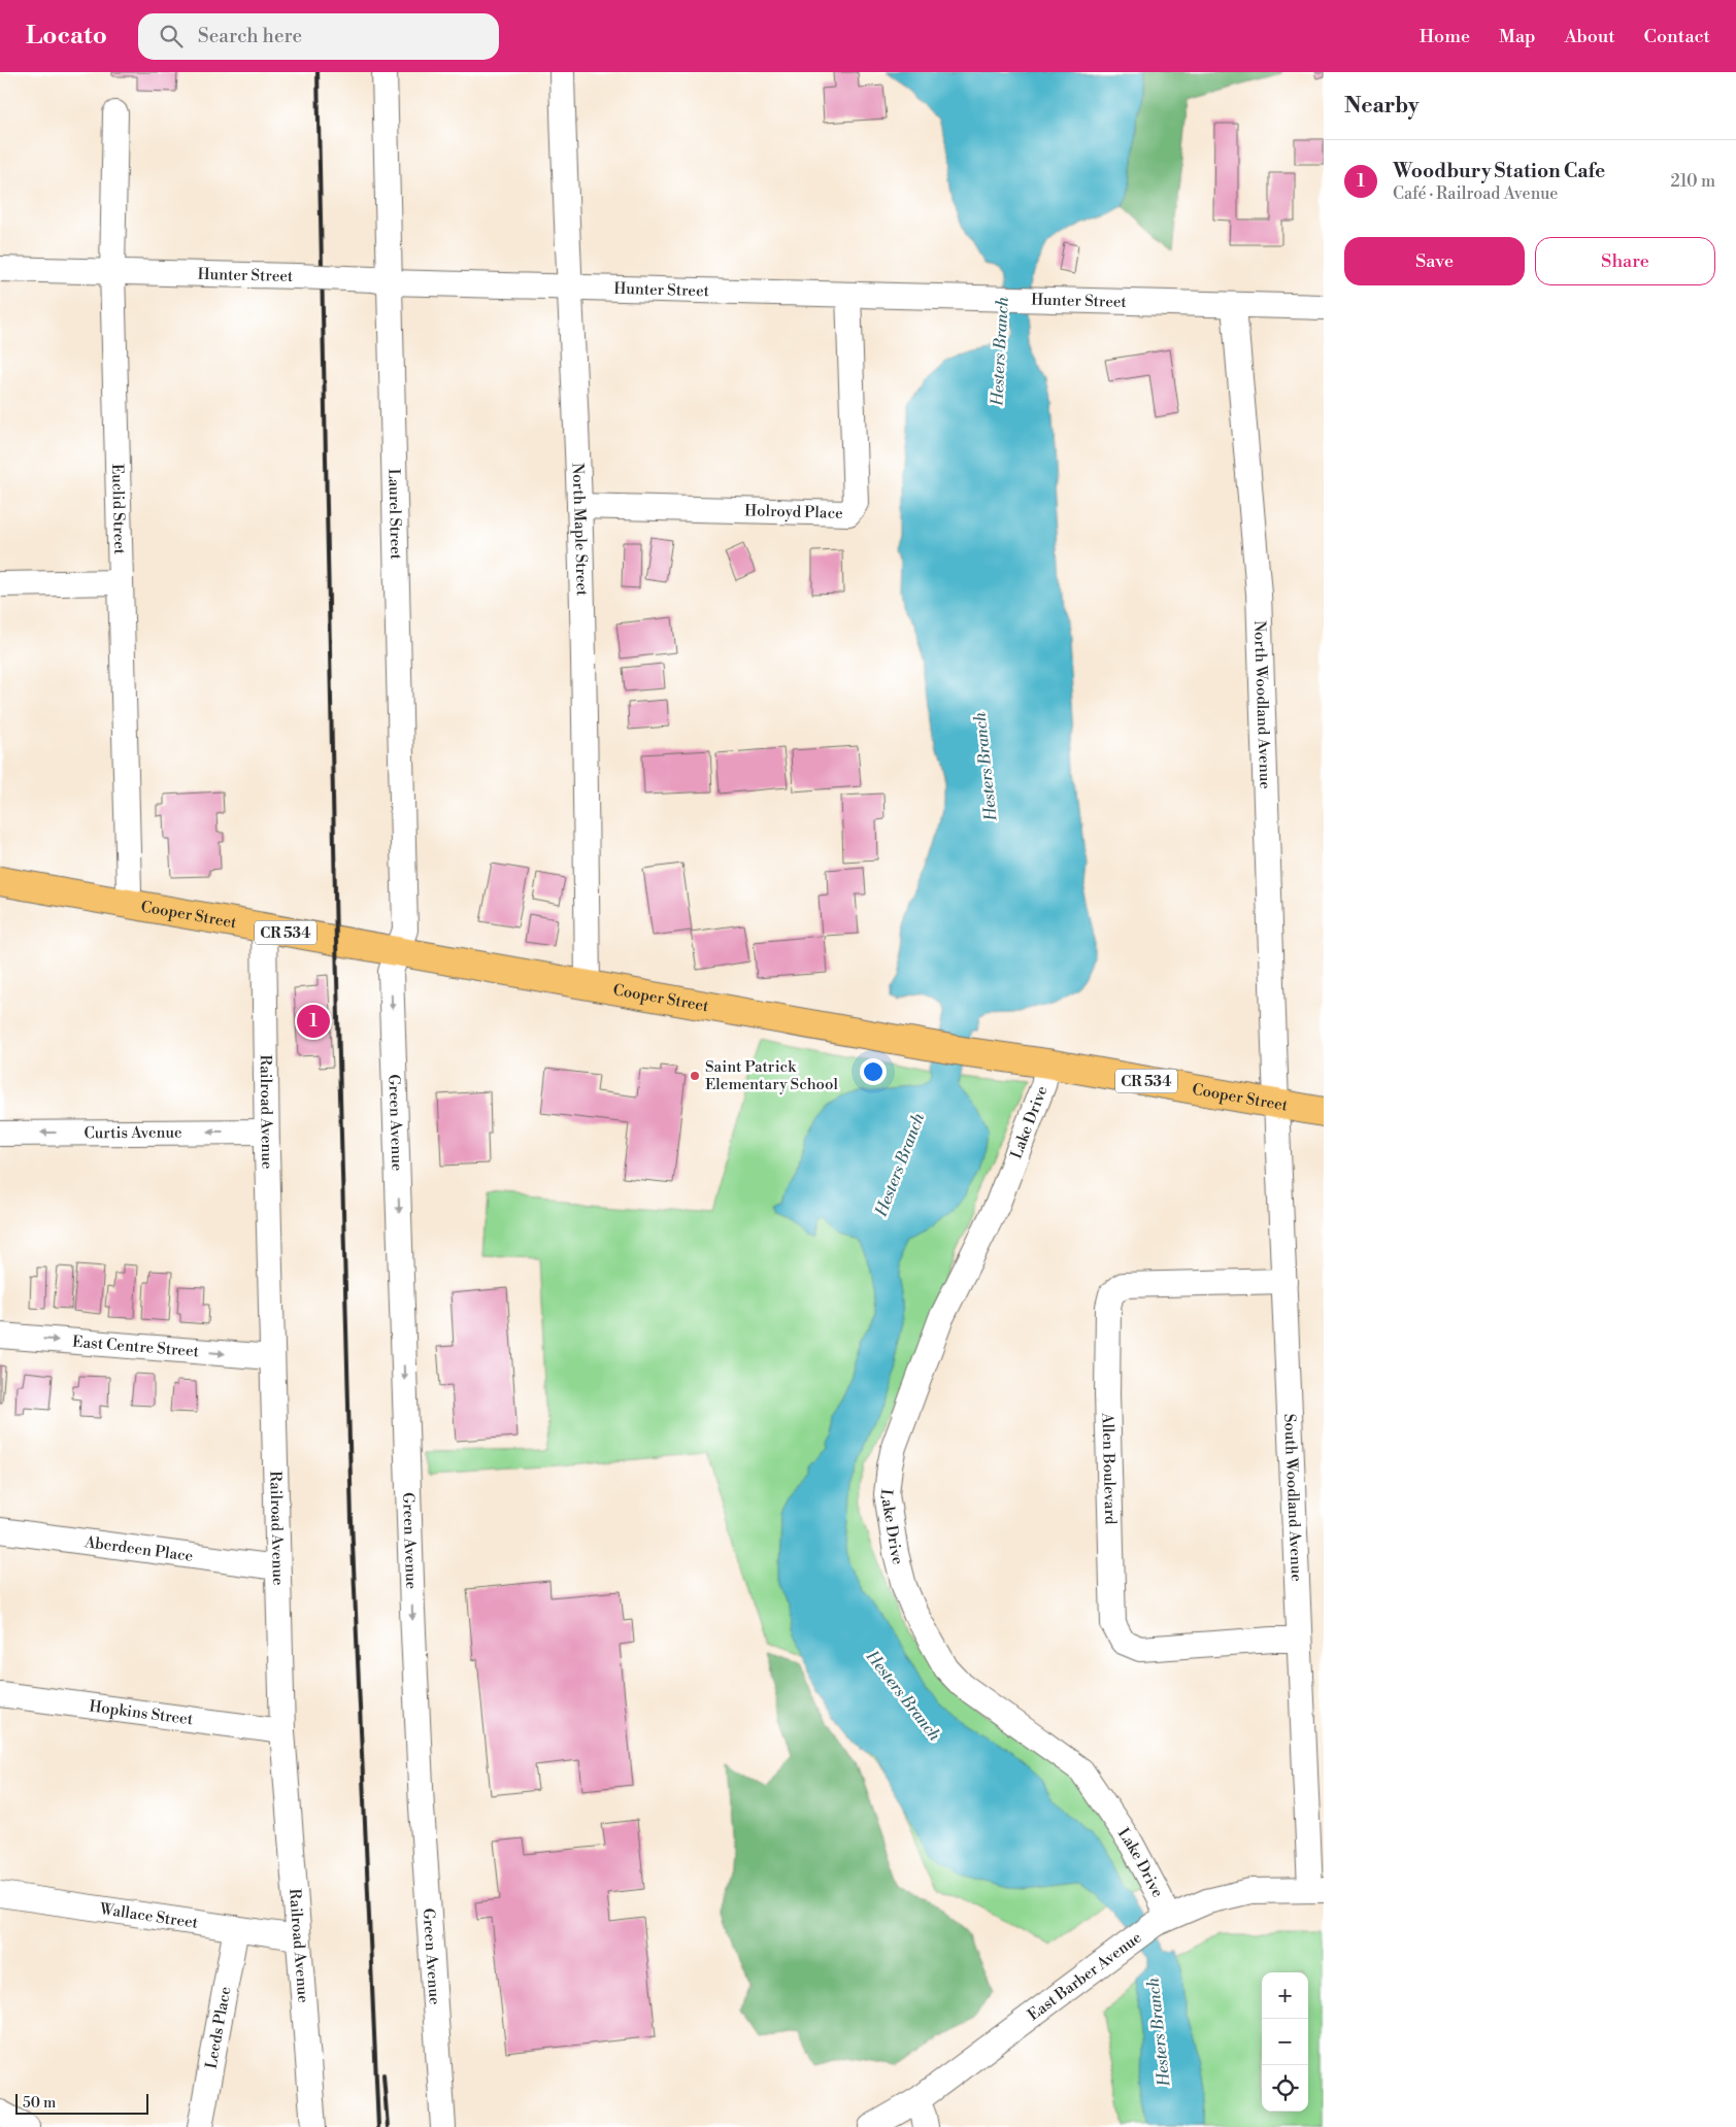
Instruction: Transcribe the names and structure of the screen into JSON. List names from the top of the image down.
{
  "streets": {
    "main road": ["Cooper Street", "CR 534"],
    "street": [
      "Hunter Street",
      "Euclid Street",
      "Holroyd Place",
      "Laurel Street",
      "North Maple Street",
      "North Woodland Avenue",
      "Railroad Avenue",
      "Green Avenue",
      "Lake Drive",
      "Curtis Avenue",
      "East Centre Street",
      "Allen Boulevard",
      "South Woodland Avenue",
      "Aberdeen Place",
      "Hopkins Street",
      "Wallace Street",
      "East Barber Avenue",
      "Leeds Place"
    ]
  },
  "crossings": [
    ["Hunter Street", "Euclid Street"],
    ["Hunter Street", "Holroyd Place"],
    ["Hunter Street", "Laurel Street"],
    ["Hunter Street", "North Maple Street"],
    ["Hunter Street", "North Woodland Avenue"],
    ["Euclid Street", "Cooper Street"],
    ["Holroyd Place", "North Maple Street"],
    ["Laurel Street", "Cooper Street"],
    ["Laurel Street", "Green Avenue"],
    ["North Maple Street", "Cooper Street"],
    ["North Woodland Avenue", "Cooper Street"],
    ["North Woodland Avenue", "South Woodland Avenue"],
    ["Cooper Street", "Railroad Avenue"],
    ["Cooper Street", "Green Avenue"],
    ["Cooper Street", "Lake Drive"],
    ["Cooper Street", "South Woodland Avenue"],
    ["Railroad Avenue", "Curtis Avenue"],
    ["Railroad Avenue", "East Centre Street"],
    ["Railroad Avenue", "Aberdeen Place"],
    ["Railroad Avenue", "Hopkins Street"],
    ["Railroad Avenue", "Wallace Street"],
    ["Lake Drive", "East Barber Avenue"],
    ["Allen Boulevard", "South Woodland Avenue"],
    ["South Woodland Avenue", "East Barber Avenue"],
    ["Wallace Street", "Leeds Place"]
  ],
  "one_way": ["Green Avenue", "Curtis Avenue", "East Centre Street"],
  "water": ["Hesters Branch"],
  "places": ["Saint Patrick Elementary School"],
  "scale_bar": "50 m",
  "page": {
    "header": "Locato",
    "search": "Search here",
    "nav": [
      "Home",
      "Map",
      "About",
      "Contact"
    ],
    "heading": "Nearby",
    "list": [
      {
        "mark": "1",
        "name": "Woodbury Station Cafe",
        "note": "Café · Railroad Avenue",
        "value": "210 m"
      }
    ],
    "buttons": ["Save", "Share"],
    "pins": "1",
    "map_buttons": ["+", "−"],
    "scale": "50 m"
  }
}
